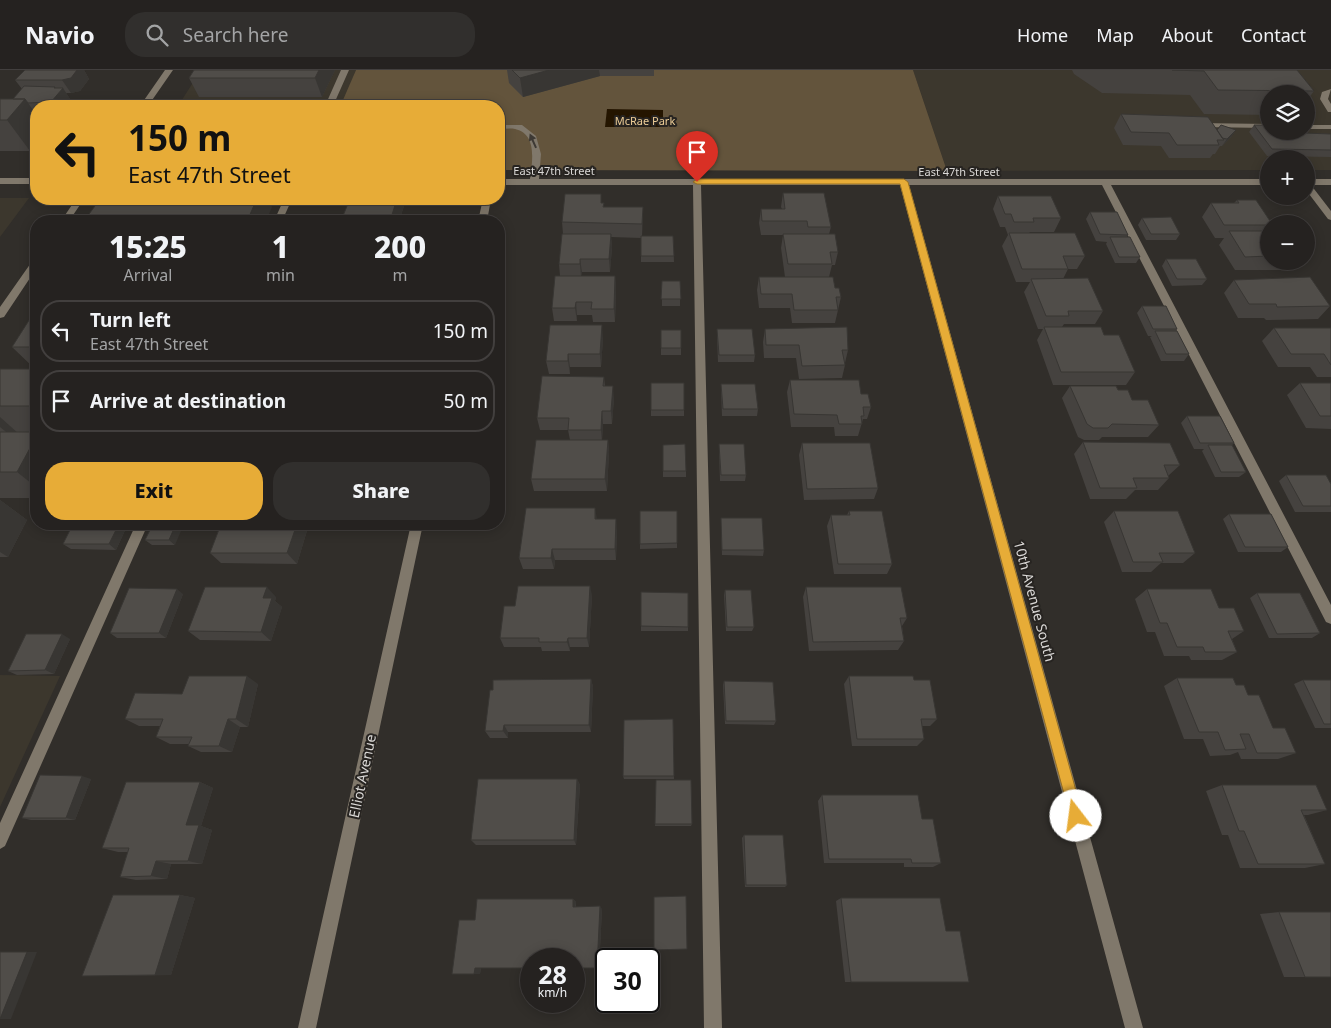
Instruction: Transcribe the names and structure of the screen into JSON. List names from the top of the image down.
{
  "streets": {
    "street": ["East 47th Street", "10th Avenue South", "Elliot Avenue"]
  },
  "crossings": [
    ["East 47th Street", "10th Avenue South"]
  ],
  "parks": ["McRae Park"],
  "page": {
    "header": "Navio",
    "search": "Search here",
    "nav": [
      "Home",
      "Map",
      "About",
      "Contact"
    ],
    "map_buttons": ["+", "−"],
    "turn": ["150 m", "East 47th Street"],
    "eta": [
      "15:25",
      "Arrival",
      "1",
      "min",
      "200",
      "m"
    ],
    "list": [
      {
        "name": "Turn left",
        "note": "East 47th Street",
        "value": "150 m"
      },
      {
        "name": "Arrive at destination",
        "value": "50 m"
      }
    ],
    "buttons": ["Exit", "Share"],
    "speed": "28 km/h",
    "limit": "30"
  }
}
